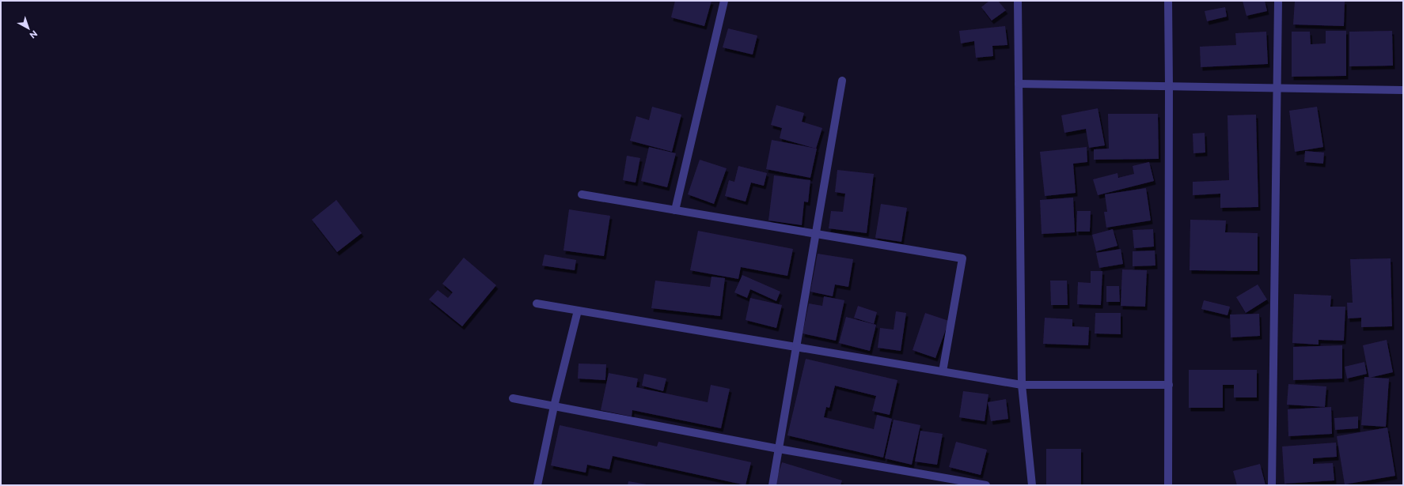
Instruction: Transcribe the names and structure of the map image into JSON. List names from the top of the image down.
{
  "north": "bottom right"
}
